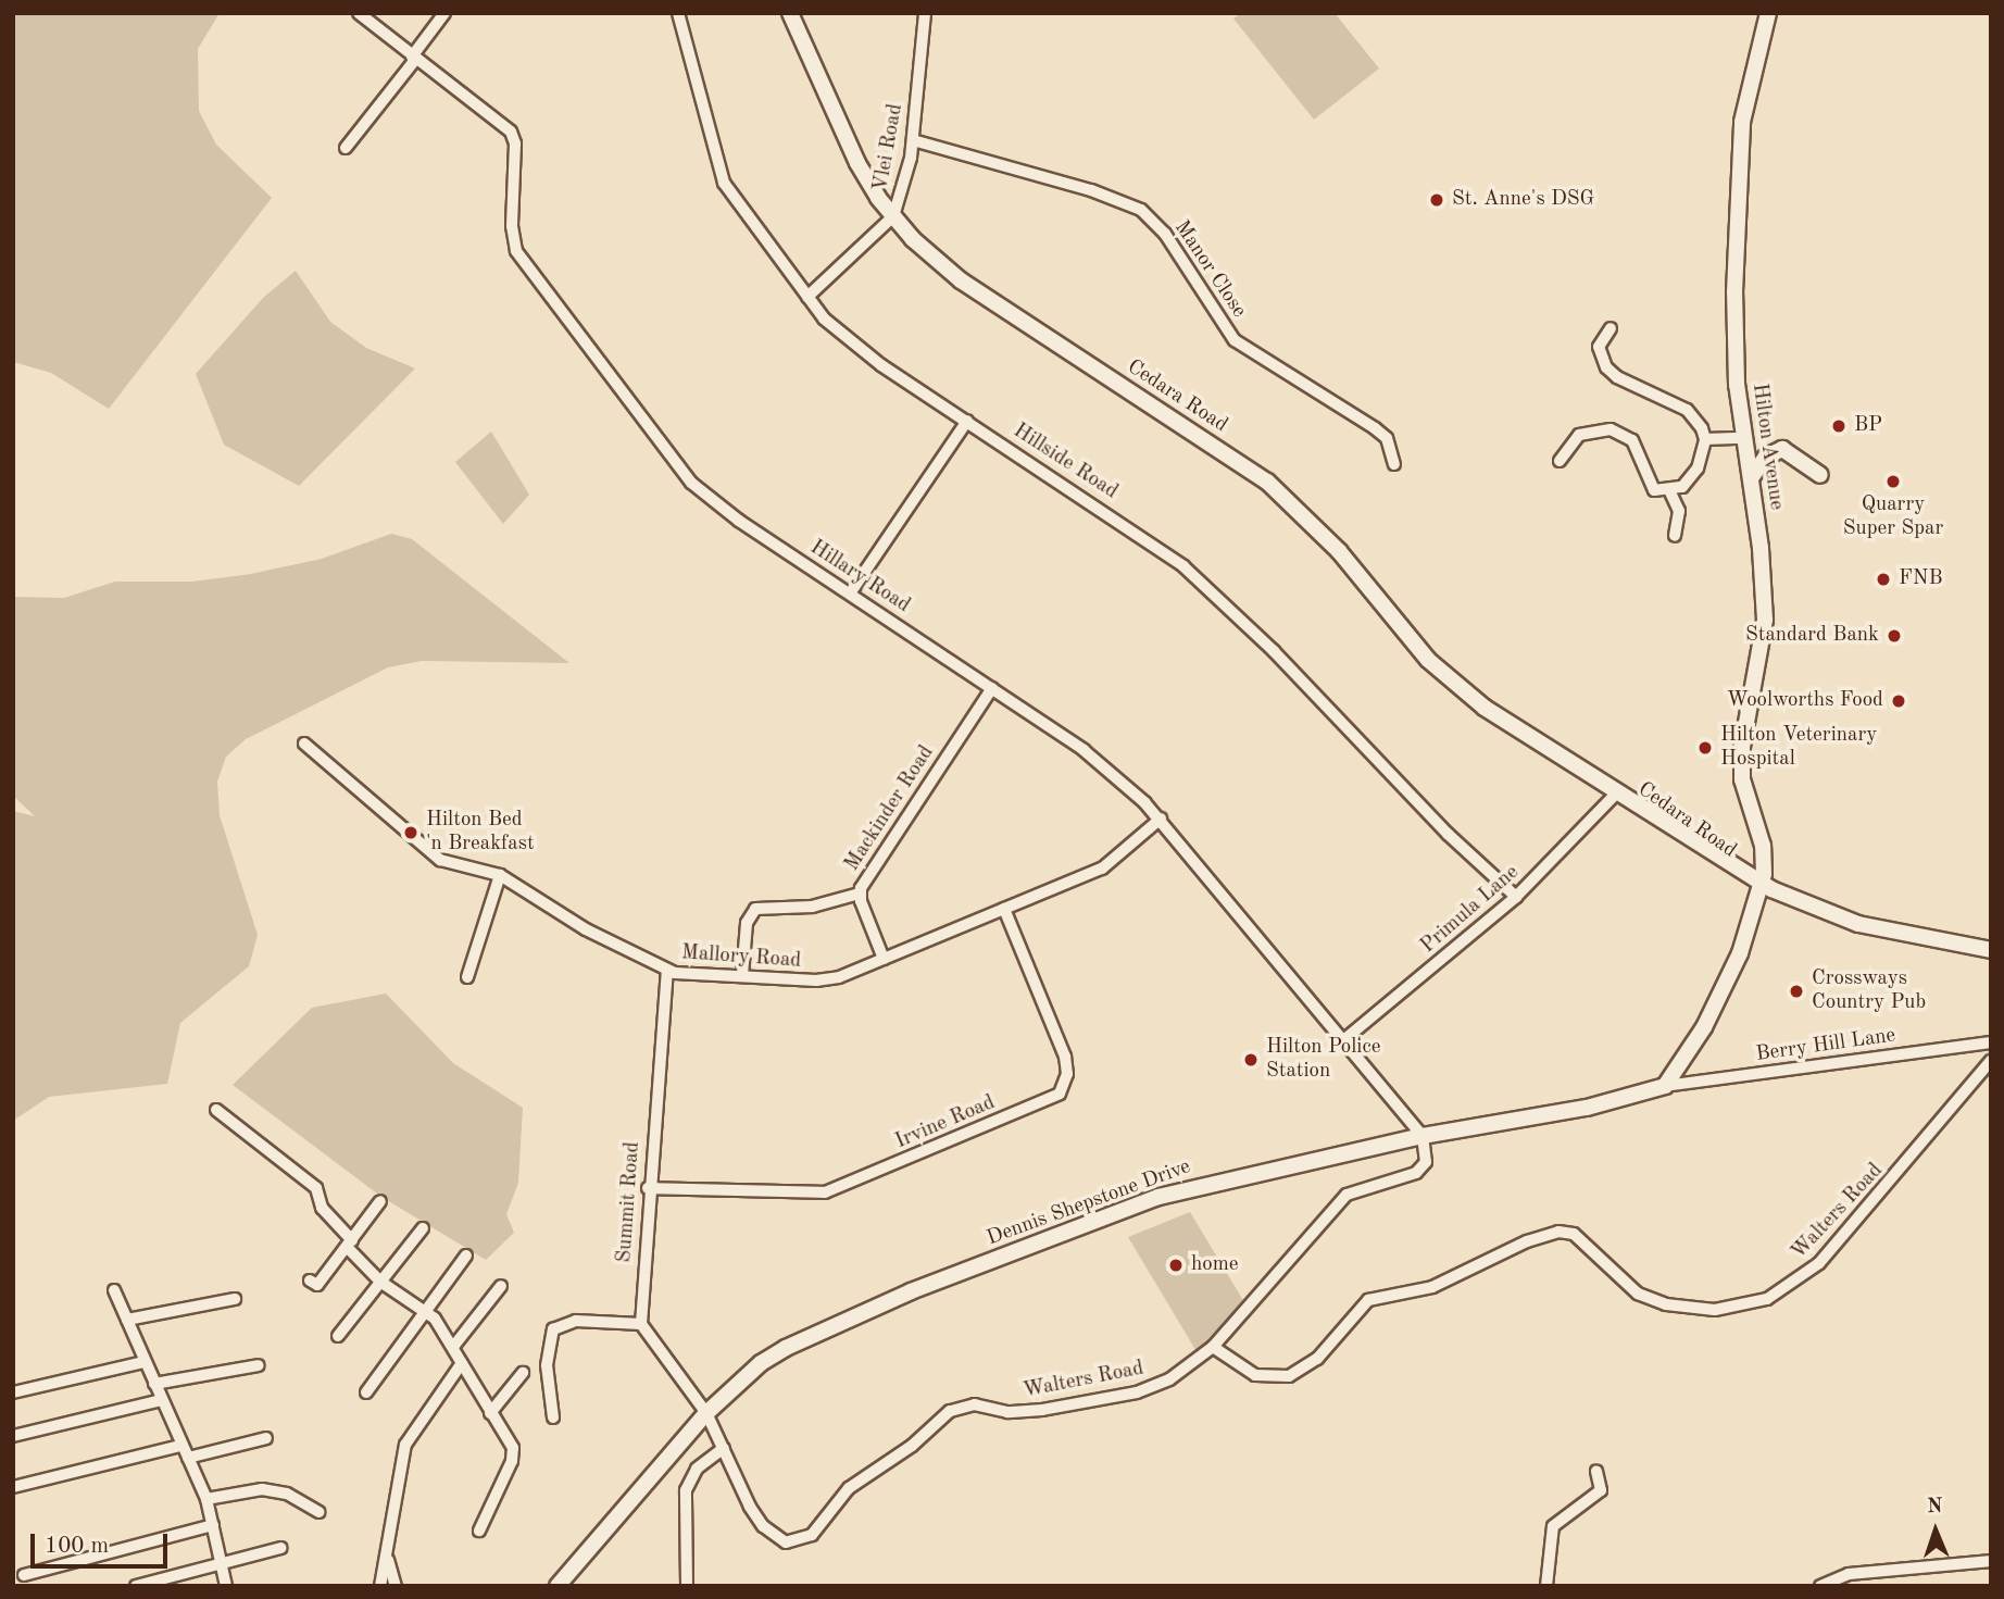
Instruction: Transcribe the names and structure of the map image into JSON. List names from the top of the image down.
{
  "streets": {
    "street": [
      "Vlei Road",
      "Manor Close",
      "Cedara Road",
      "Hilton Avenue",
      "Hillside Road",
      "Hillary Road",
      "Mackinder Road",
      "Primula Lane",
      "Mallory Road",
      "Berry Hill Lane",
      "Irvine Road",
      "Summit Road",
      "Dennis Shepstone Drive",
      "Walters Road"
    ]
  },
  "crossings": [
    ["Vlei Road", "Manor Close"],
    ["Vlei Road", "Cedara Road"],
    ["Vlei Road", "Hillside Road"],
    ["Cedara Road", "Hilton Avenue"],
    ["Cedara Road", "Primula Lane"],
    ["Hillside Road", "Primula Lane"],
    ["Hillary Road", "Mackinder Road"],
    ["Hillary Road", "Primula Lane"],
    ["Hillary Road", "Mallory Road"],
    ["Hillary Road", "Dennis Shepstone Drive"],
    ["Mackinder Road", "Mallory Road"],
    ["Mallory Road", "Irvine Road"],
    ["Mallory Road", "Summit Road"],
    ["Berry Hill Lane", "Dennis Shepstone Drive"],
    ["Irvine Road", "Summit Road"],
    ["Dennis Shepstone Drive", "Walters Road"]
  ],
  "places": [
    "St. Anne's DSG",
    "BP",
    "Quarry Super Spar",
    "FNB",
    "Standard Bank",
    "Woolworths Food",
    "Hilton Veterinary Hospital",
    "Hilton Bed 'n Breakfast",
    "Crossways Country Pub",
    "Hilton Police Station",
    "home"
  ],
  "scale_bar": "100 m",
  "north": "top"
}
